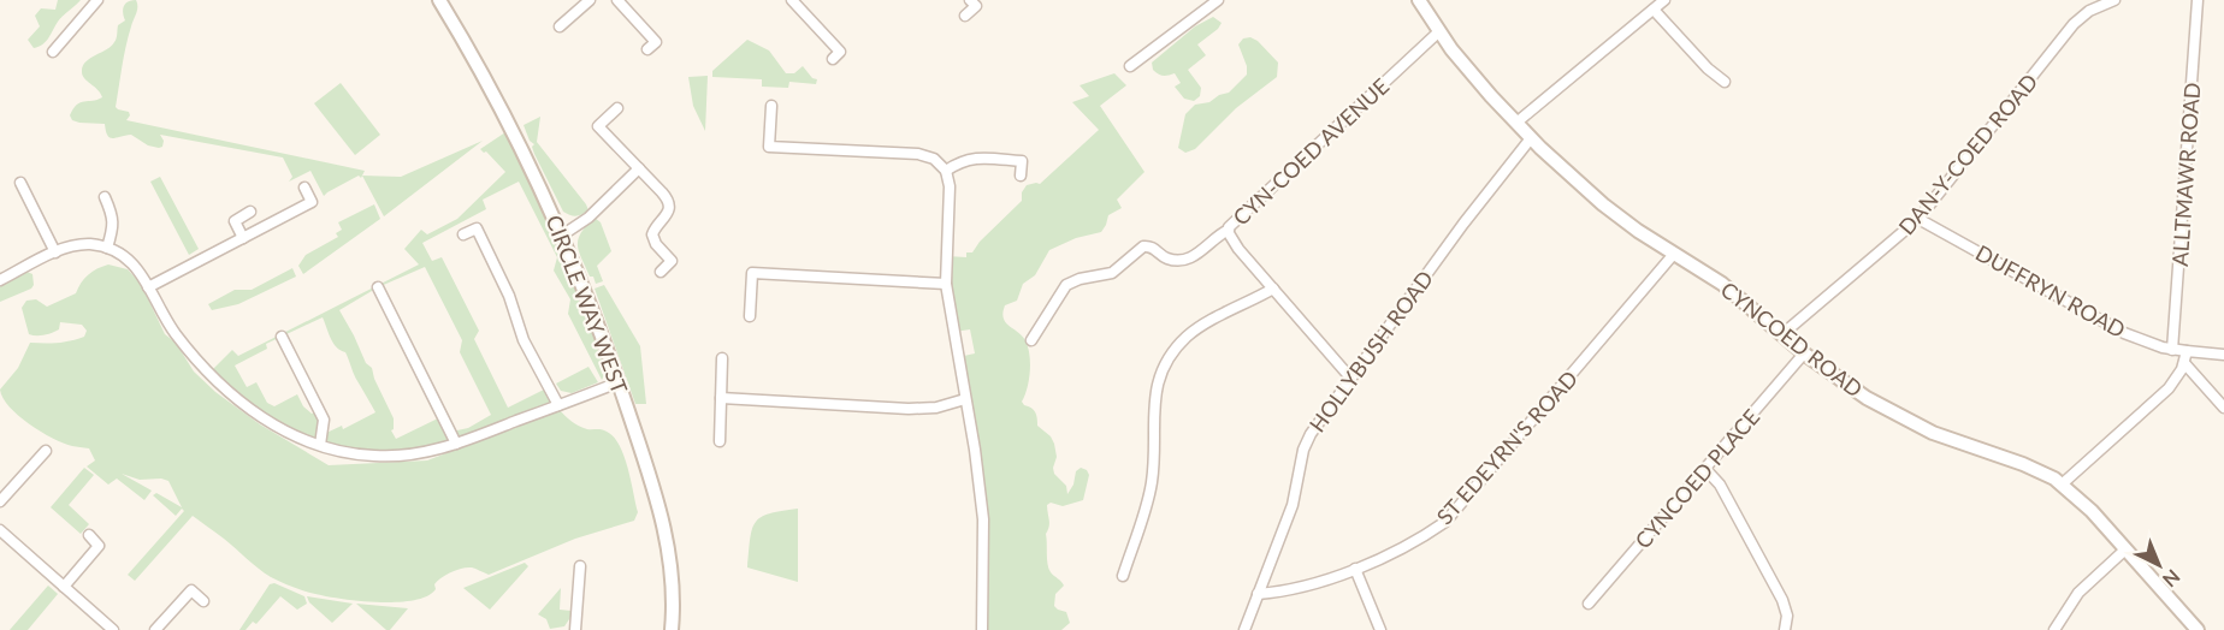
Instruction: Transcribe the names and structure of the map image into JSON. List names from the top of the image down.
{
  "streets": {
    "street": [
      "CYN-COED AVENUE",
      "DAN-Y-COED ROAD",
      "ALLTMAWR ROAD",
      "DUFFRYN ROAD",
      "CIRCLE WAY WEST",
      "CYNCOED ROAD",
      "HOLLYBUSH ROAD",
      "ST EDEYRN'S ROAD",
      "CYNCOED PLACE"
    ]
  },
  "crossings": [
    ["CYN-COED AVENUE", "CYNCOED ROAD"],
    ["CYN-COED AVENUE", "HOLLYBUSH ROAD"],
    ["DAN-Y-COED ROAD", "DUFFRYN ROAD"],
    ["DAN-Y-COED ROAD", "CYNCOED ROAD"],
    ["ALLTMAWR ROAD", "DUFFRYN ROAD"],
    ["CYNCOED ROAD", "HOLLYBUSH ROAD"],
    ["CYNCOED ROAD", "ST EDEYRN'S ROAD"],
    ["CYNCOED ROAD", "CYNCOED PLACE"],
    ["HOLLYBUSH ROAD", "ST EDEYRN'S ROAD"]
  ],
  "north": "bottom right"
}
